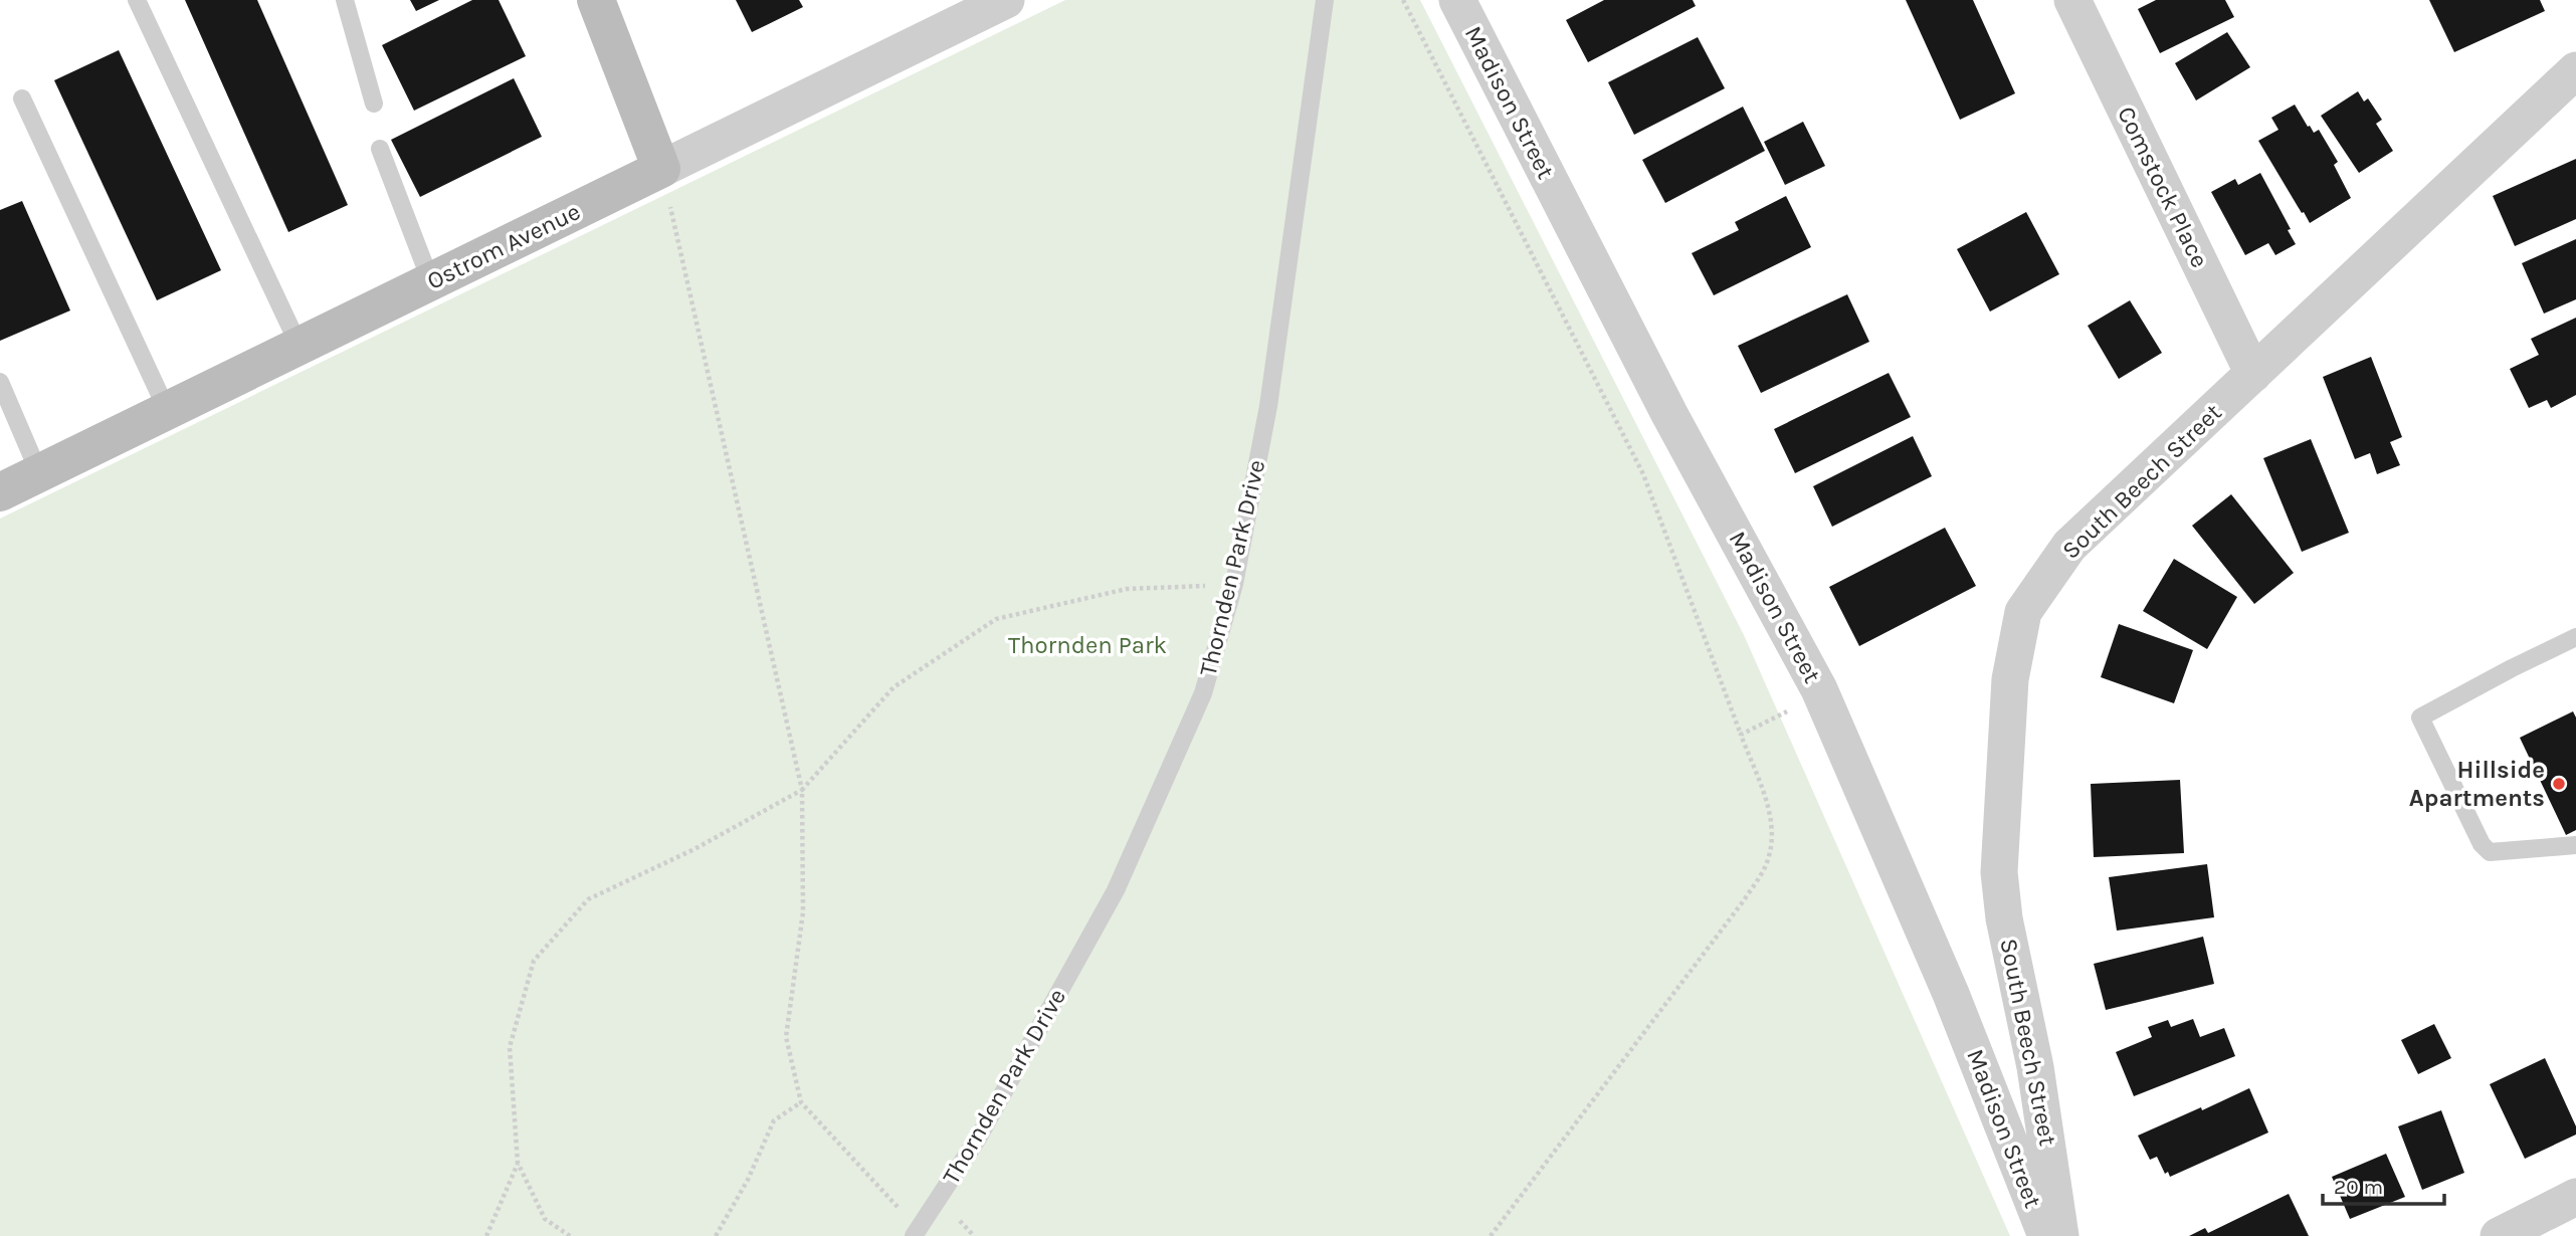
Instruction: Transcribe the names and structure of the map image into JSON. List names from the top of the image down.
{
  "streets": {
    "street": [
      "Madison Street",
      "Comstock Place",
      "Ostrom Avenue",
      "South Beech Street"
    ],
    "lane": ["Thornden Park Drive"]
  },
  "crossings": [
    ["Comstock Place", "South Beech Street"]
  ],
  "parks": ["Thornden Park"],
  "places": ["Hillside Apartments"],
  "scale_bar": "20 m"
}
